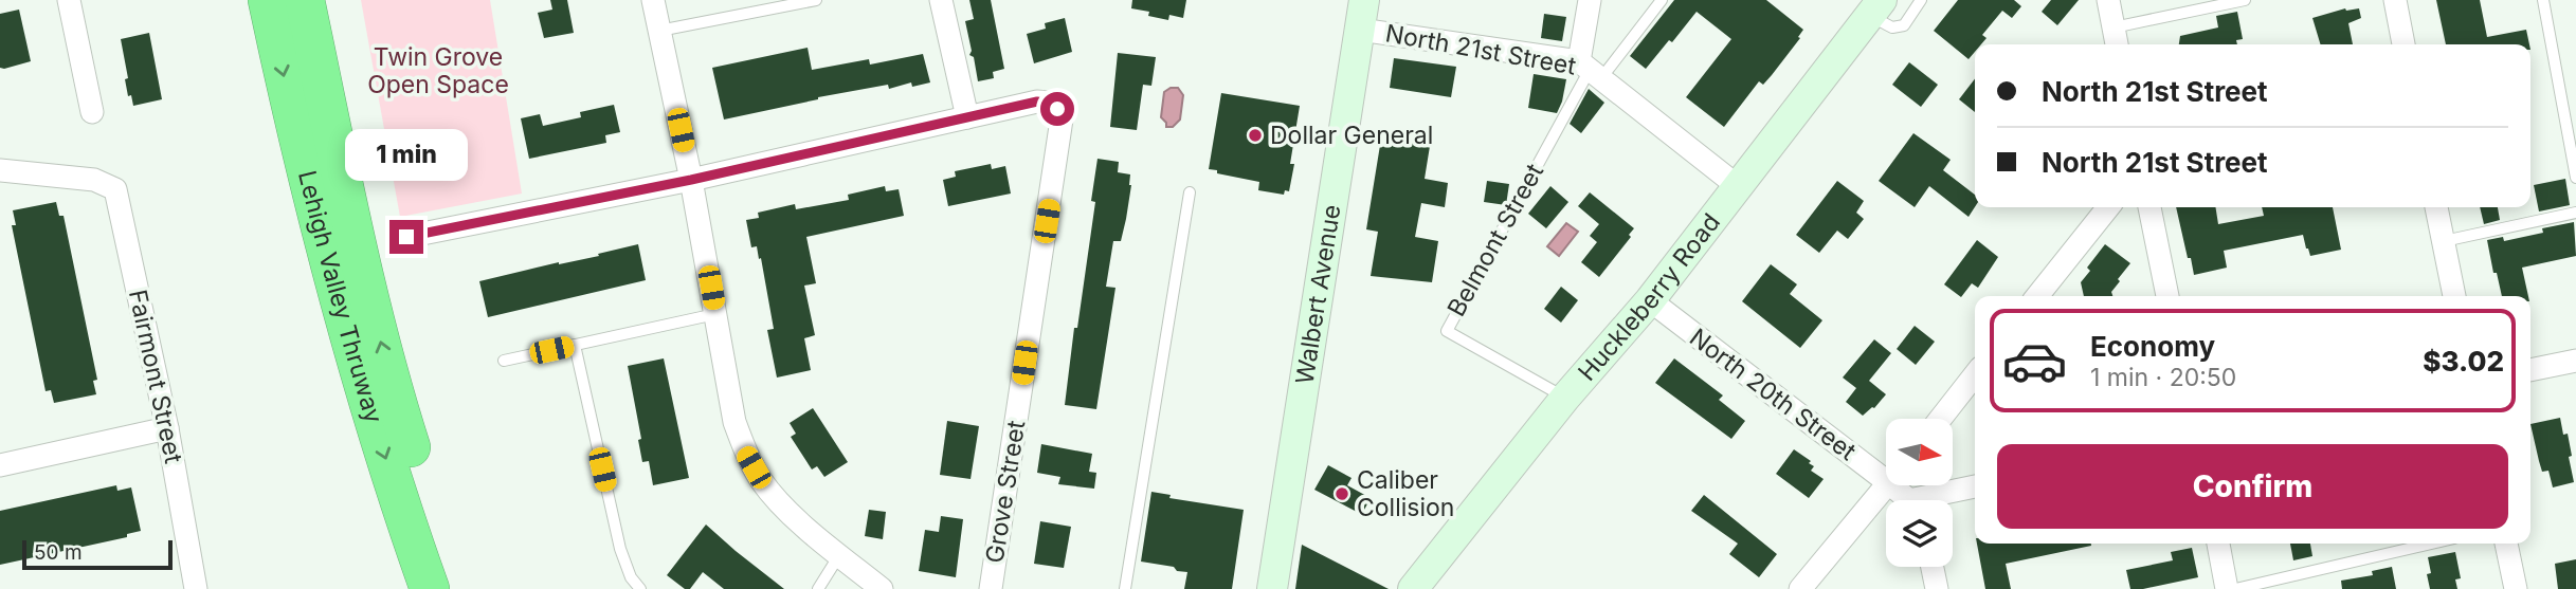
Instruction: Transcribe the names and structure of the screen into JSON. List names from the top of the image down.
{
  "streets": {
    "highway": ["Lehigh Valley Thruway"],
    "street": [
      "North 21st Street",
      "Belmont Street",
      "Walbert Avenue",
      "Huckleberry Road",
      "Fairmont Street",
      "North 20th Street",
      "Grove Street"
    ]
  },
  "crossings": [
    ["North 21st Street", "Belmont Street"],
    ["North 21st Street", "Walbert Avenue"],
    ["North 21st Street", "Huckleberry Road"],
    ["Belmont Street", "Huckleberry Road"],
    ["Huckleberry Road", "North 20th Street"]
  ],
  "parks": ["Twin Grove Open Space"],
  "places": ["Dollar General", "Caliber Collision"],
  "scale_bar": "50 m",
  "north": "right",
  "page": {
    "banner": ["North 21st Street", "North 21st Street"],
    "bubble": "1 min",
    "list": [
      {
        "name": "Economy",
        "note": "1 min · 20:50",
        "value": "$3.02"
      }
    ],
    "buttons": "Confirm",
    "scale": "50 m"
  }
}
